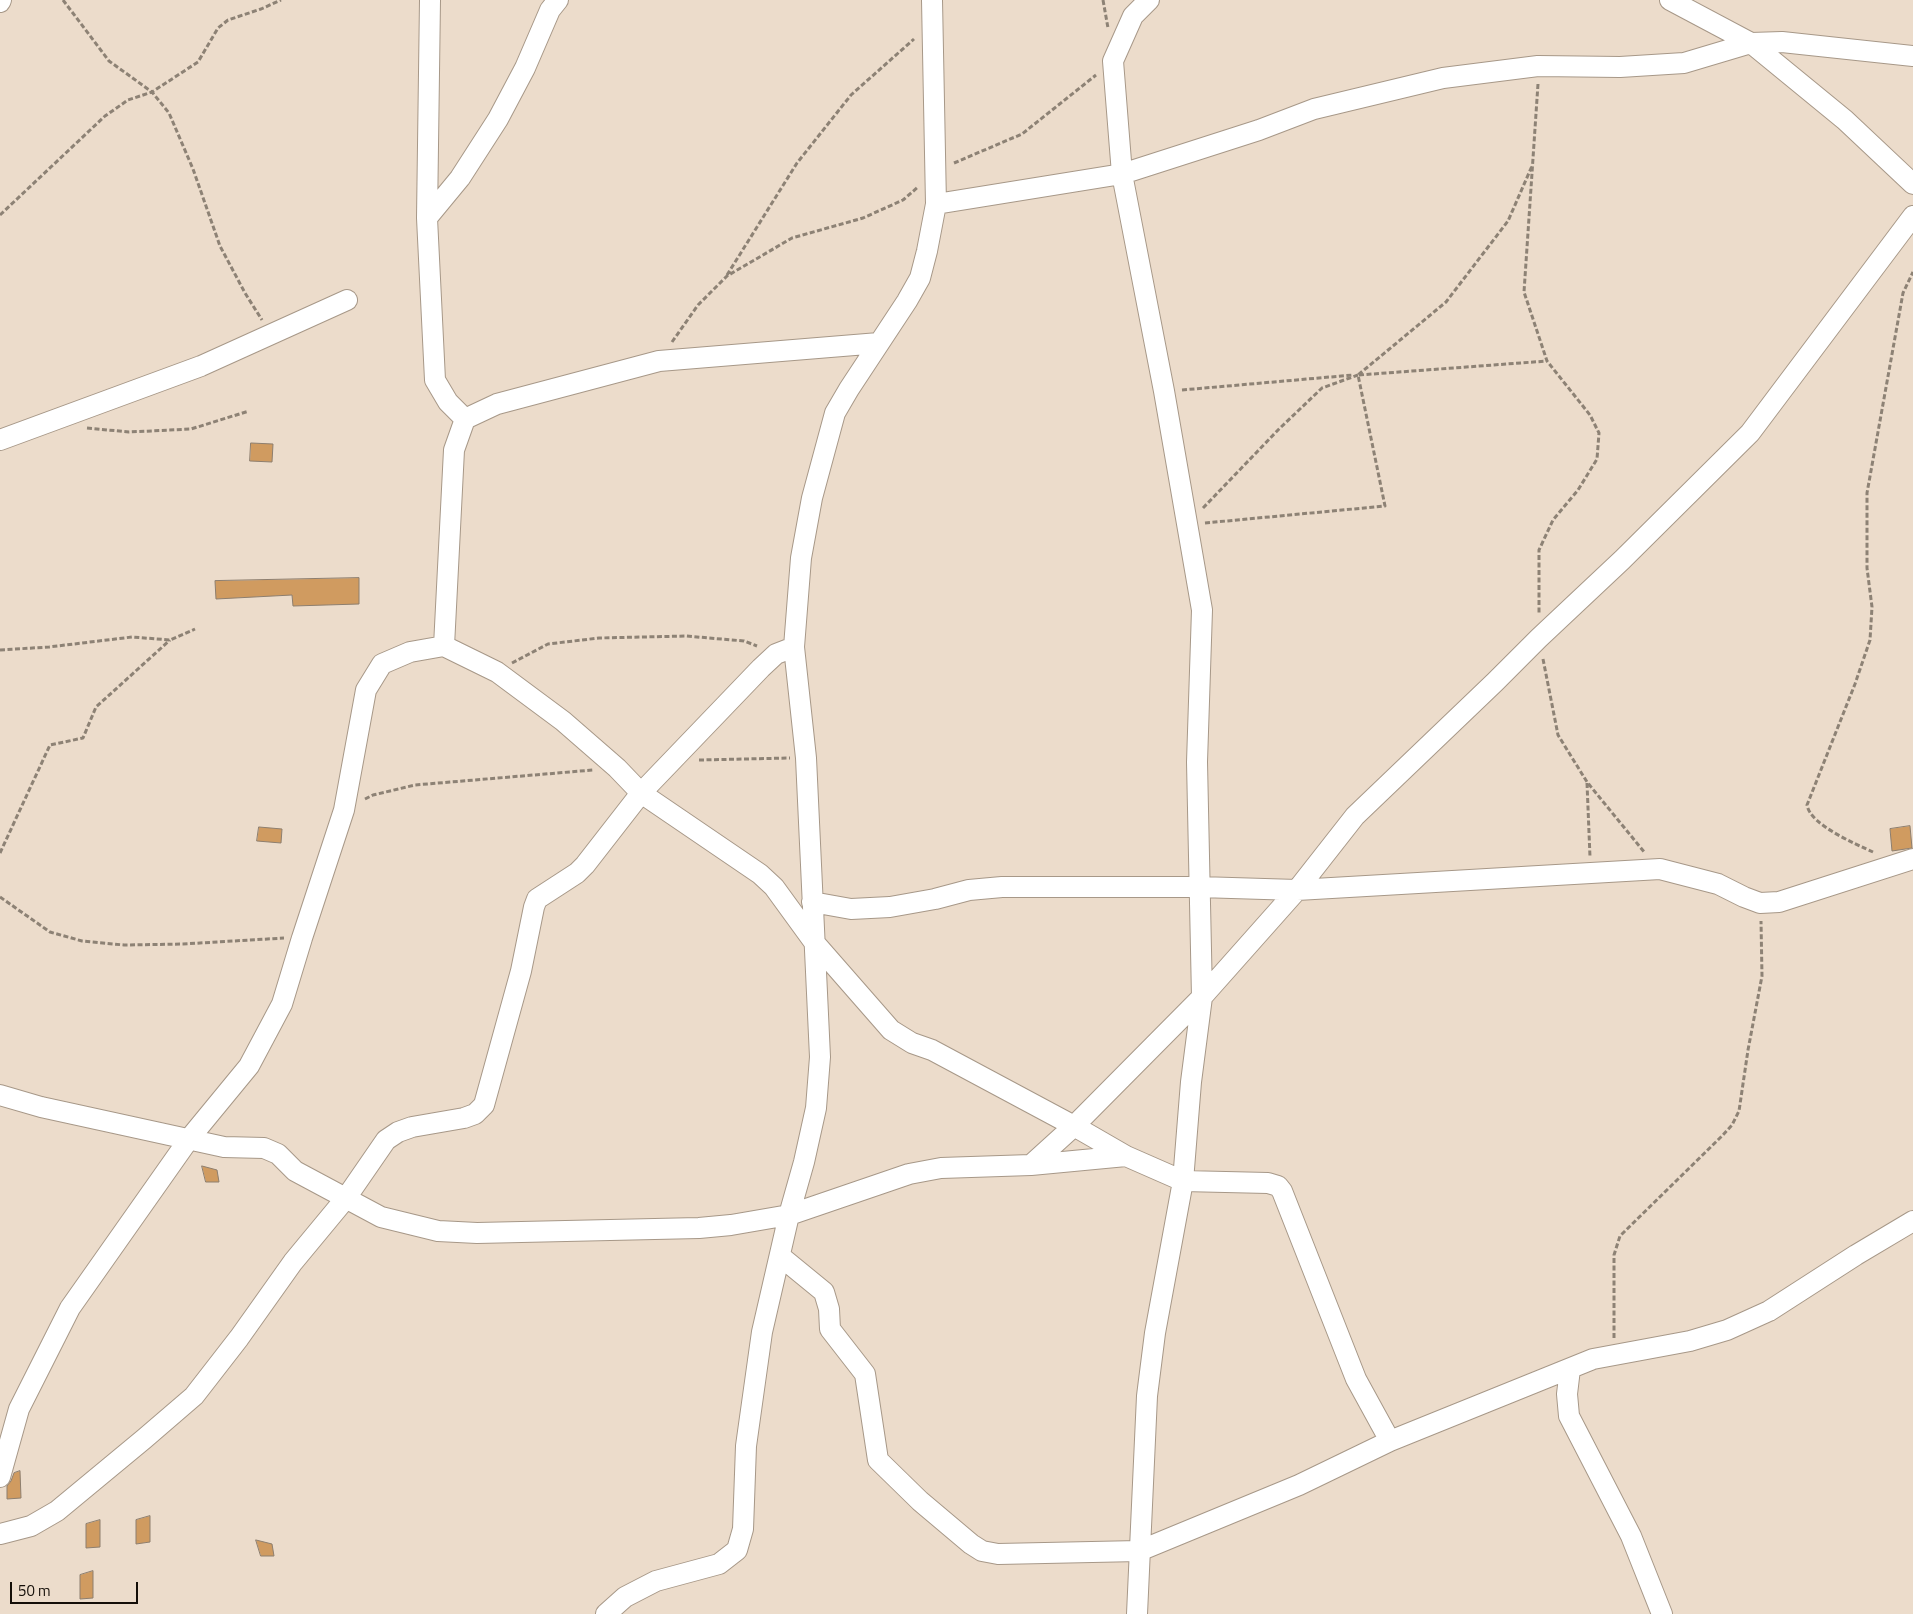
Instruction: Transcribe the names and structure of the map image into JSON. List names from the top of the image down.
{
  "scale_bar": "50 m"
}
